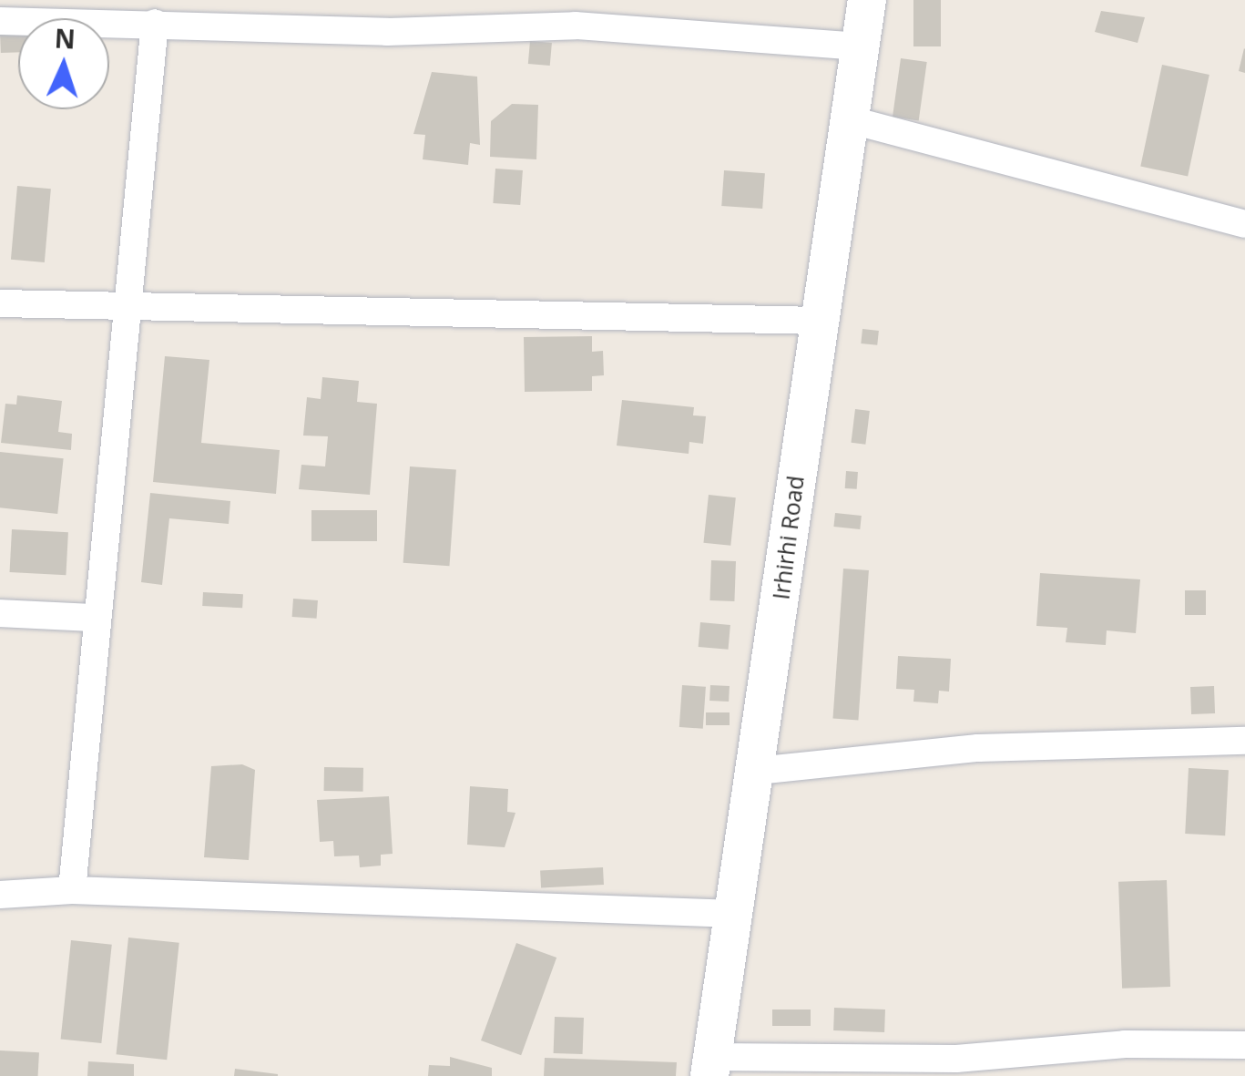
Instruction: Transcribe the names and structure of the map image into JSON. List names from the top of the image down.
{
  "streets": {
    "street": ["Irhirhi Road"]
  },
  "north": "top"
}
